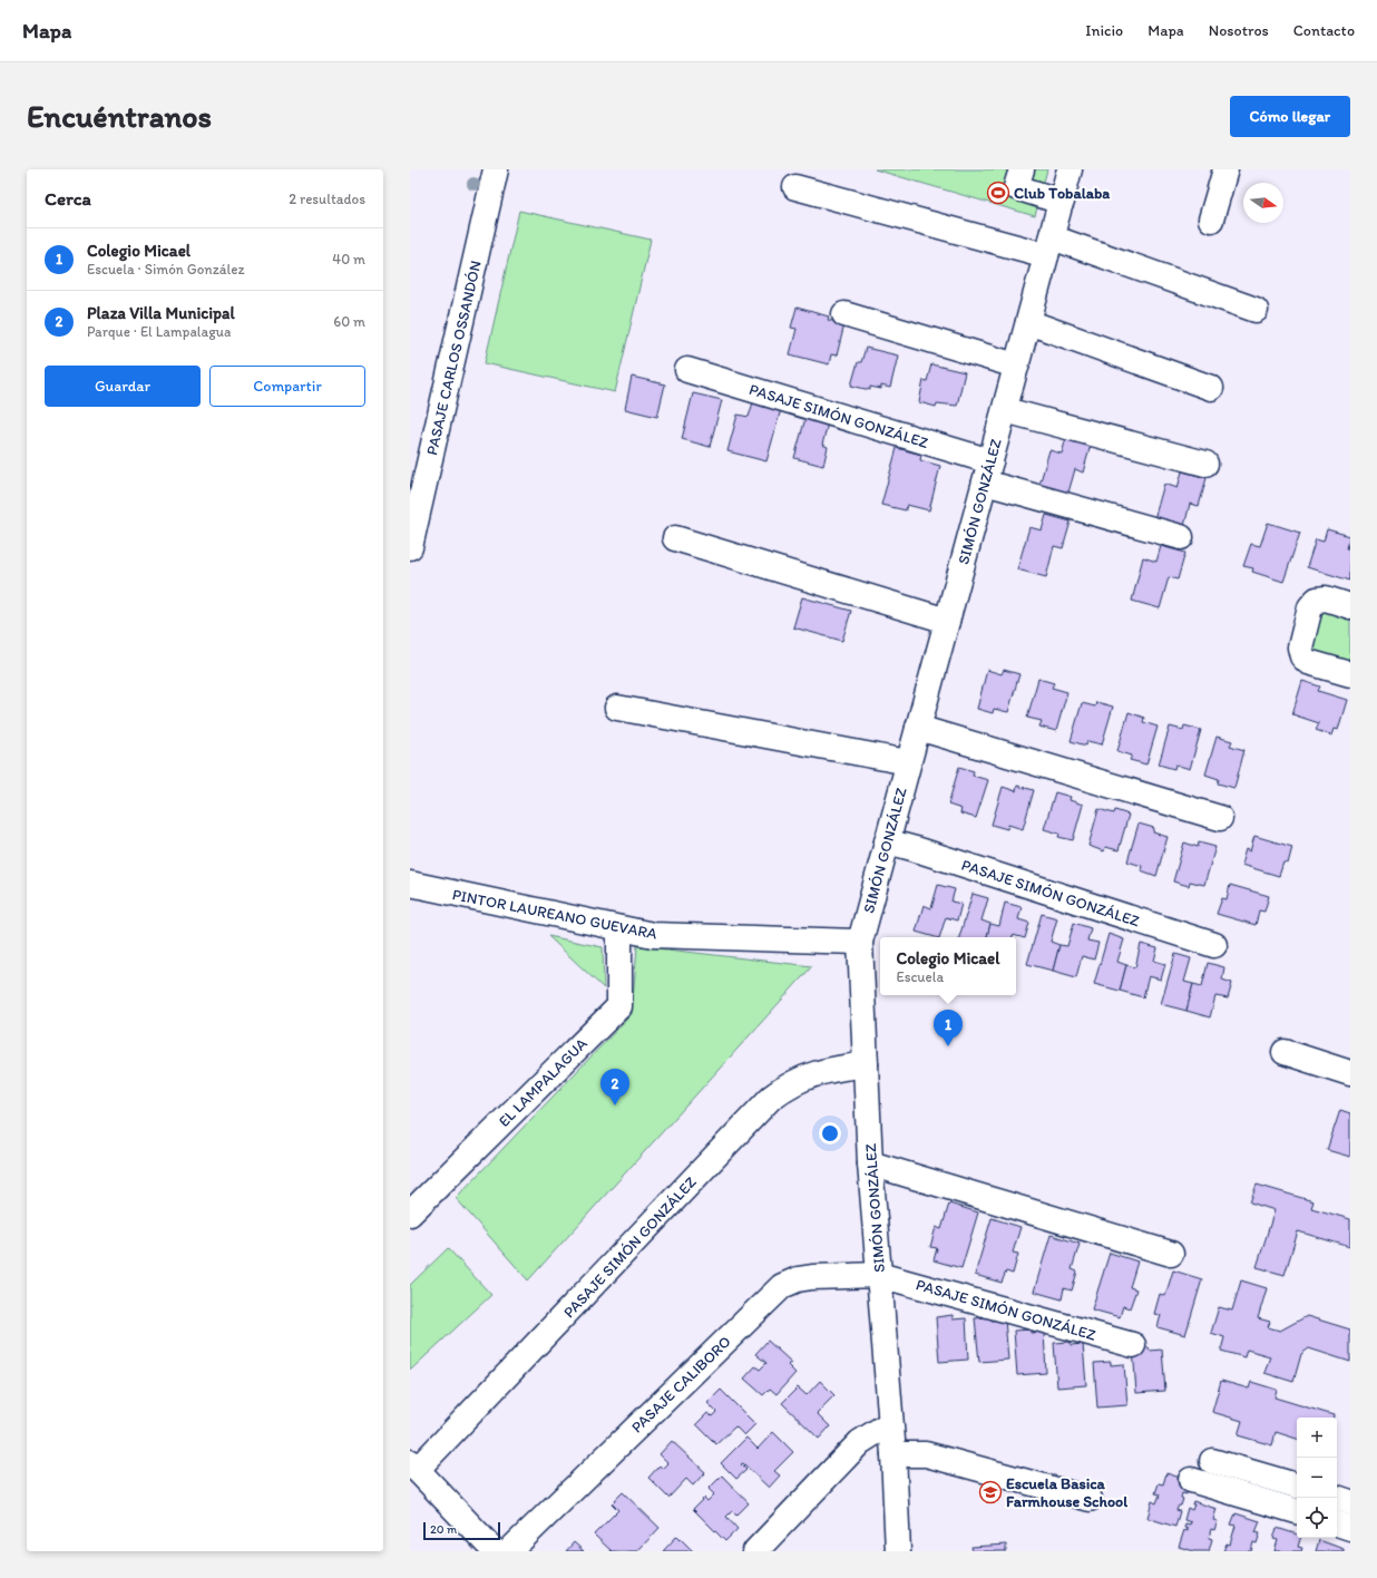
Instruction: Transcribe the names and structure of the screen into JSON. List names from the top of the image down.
{
  "streets": {
    "street": [
      "PASAJE CARLOS OSSANDÓN",
      "PASAJE SIMÓN GONZÁLEZ",
      "SIMÓN GONZÁLEZ",
      "PINTOR LAUREANO GUEVARA",
      "EL LAMPALAGUA",
      "PASAJE CALIBORO"
    ]
  },
  "crossings": [
    ["PASAJE SIMÓN GONZÁLEZ", "SIMÓN GONZÁLEZ"],
    ["PASAJE SIMÓN GONZÁLEZ", "PASAJE CALIBORO"],
    ["SIMÓN GONZÁLEZ", "PINTOR LAUREANO GUEVARA"],
    ["SIMÓN GONZÁLEZ", "PASAJE CALIBORO"],
    ["PINTOR LAUREANO GUEVARA", "EL LAMPALAGUA"]
  ],
  "places": {
    "sports": ["Club Tobalaba"],
    "school or university": ["Escuela Basica Farmhouse School"]
  },
  "scale_bar": "20 m",
  "north": "right",
  "page": {
    "header": "Mapa",
    "nav": [
      "Inicio",
      "Mapa",
      "Nosotros",
      "Contacto"
    ],
    "buttons": [
      "Cómo llegar",
      ["Guardar", "Compartir"]
    ],
    "title": "Encuéntranos",
    "heading": ["Cerca", "2 resultados"],
    "list": [
      {
        "mark": "1",
        "name": "Colegio Micael",
        "note": "Escuela · Simón González",
        "value": "40 m"
      },
      {
        "mark": "2",
        "name": "Plaza Villa Municipal",
        "note": "Parque · El Lampalagua",
        "value": "60 m"
      }
    ],
    "popup": ["Colegio Micael", "Escuela"],
    "pins": ["1", "2"],
    "map_buttons": ["+", "−"],
    "scale": "20 m"
  }
}
